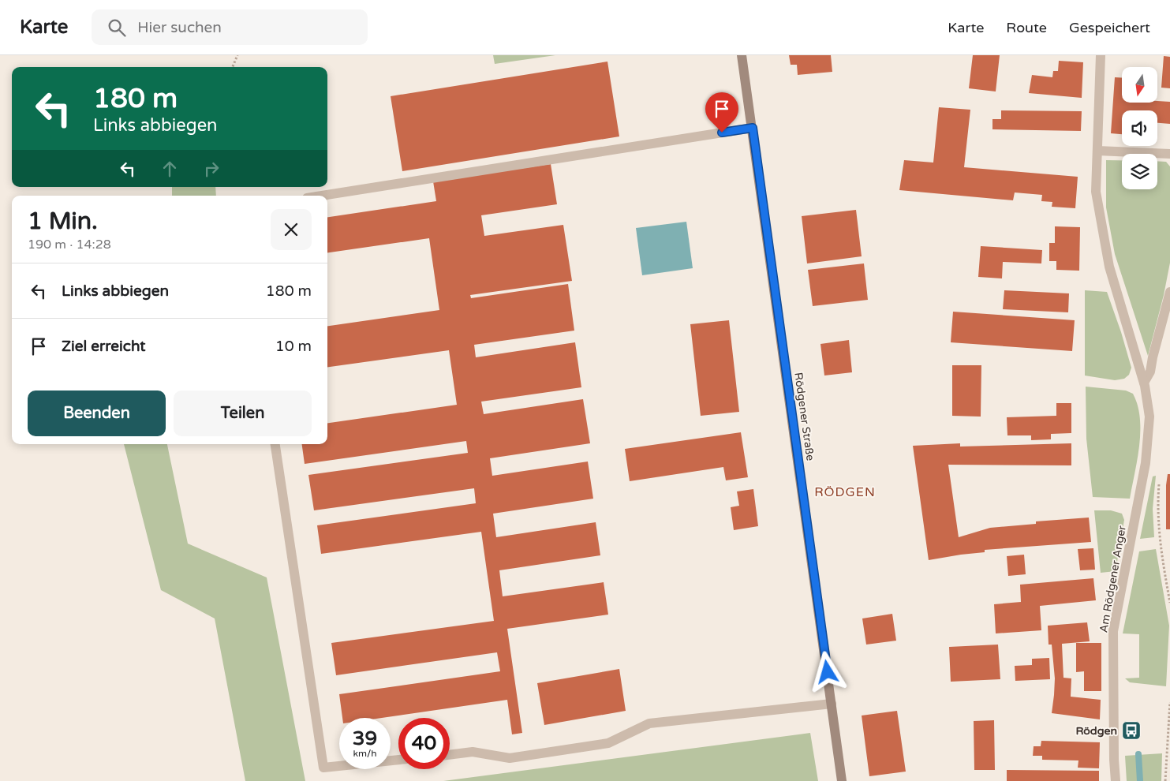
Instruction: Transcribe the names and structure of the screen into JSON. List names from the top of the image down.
{
  "streets": {
    "street": ["Rödgener Straße", "Am Rödgener Anger"]
  },
  "districts": ["RÖDGEN"],
  "places": {
    "bus stop": ["Rödgen"]
  },
  "north": "bottom",
  "page": {
    "header": "Karte",
    "search": "Hier suchen",
    "nav": ["Karte", "Route", "Gespeichert"],
    "turn": ["180 m", "Links abbiegen"],
    "heading": ["1 Min.", "190 m · 14:28"],
    "list": [
      {
        "name": "Links abbiegen",
        "value": "180 m"
      },
      {
        "name": "Ziel erreicht",
        "value": "10 m"
      }
    ],
    "buttons": ["Beenden", "Teilen"],
    "speed": "39 km/h",
    "limit": "40"
  }
}
